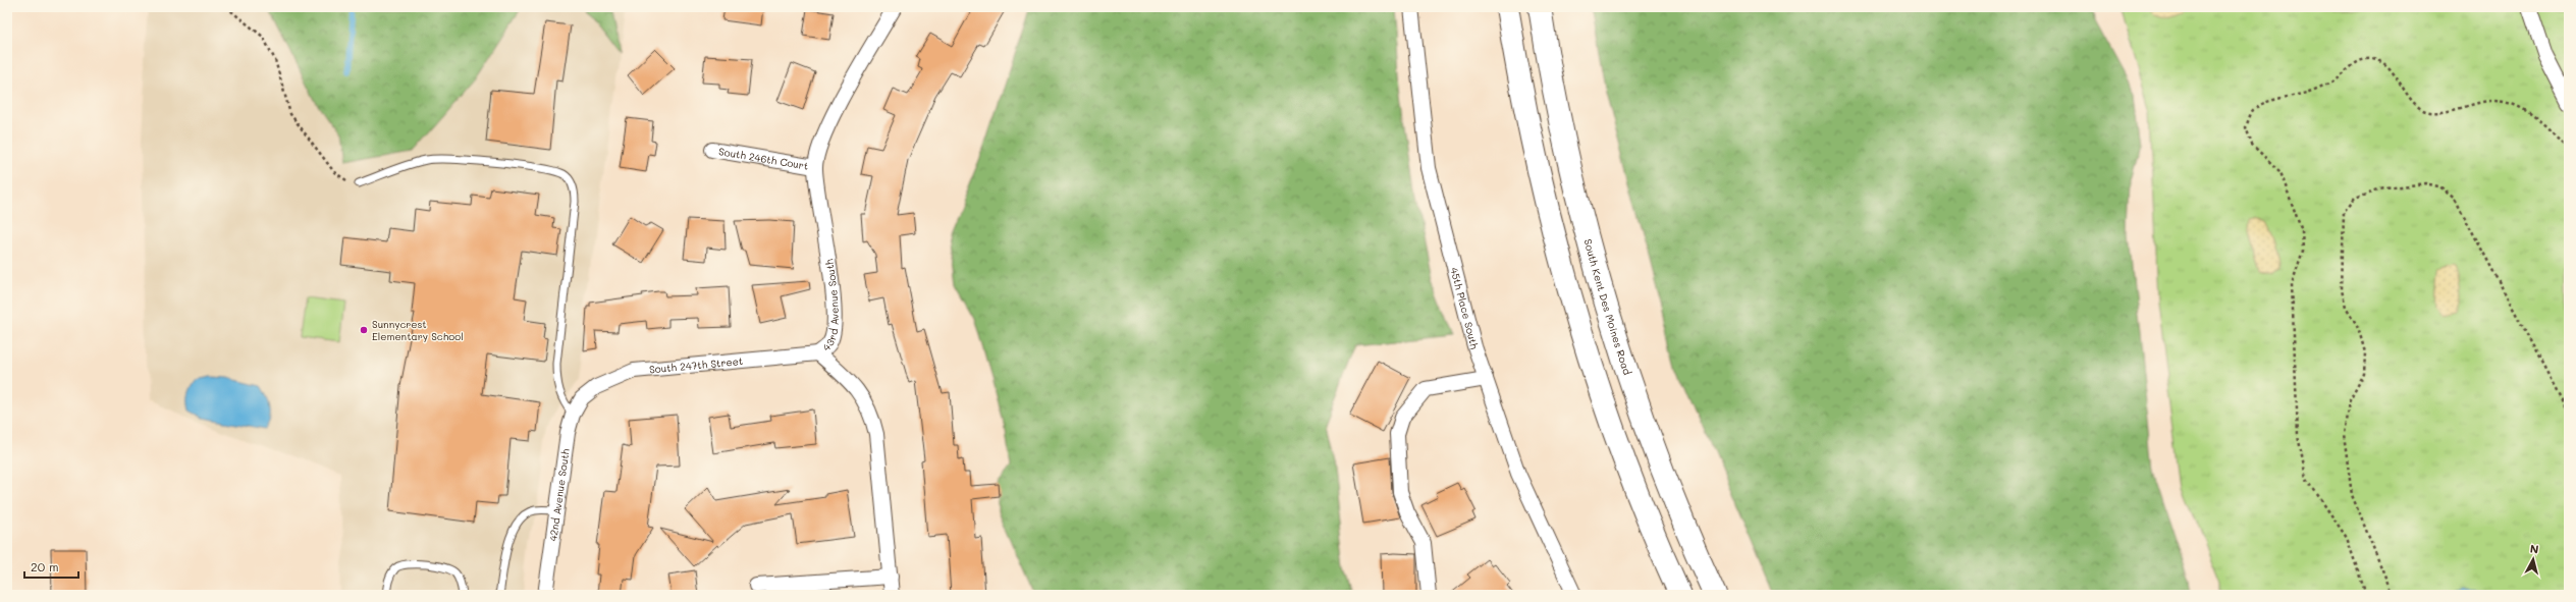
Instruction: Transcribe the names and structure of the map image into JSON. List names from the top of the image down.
{
  "streets": {
    "highway": ["South Kent Des Moines Road"],
    "street": [
      "South 246th Court",
      "43rd Avenue South",
      "45th Place South",
      "South 247th Street",
      "42nd Avenue South"
    ]
  },
  "crossings": [
    ["South 246th Court", "43rd Avenue South"],
    ["43rd Avenue South", "South 247th Street"],
    ["South 247th Street", "42nd Avenue South"]
  ],
  "places": ["Sunnycrest Elementary School"],
  "scale_bar": "20 m",
  "north": "top"
}
